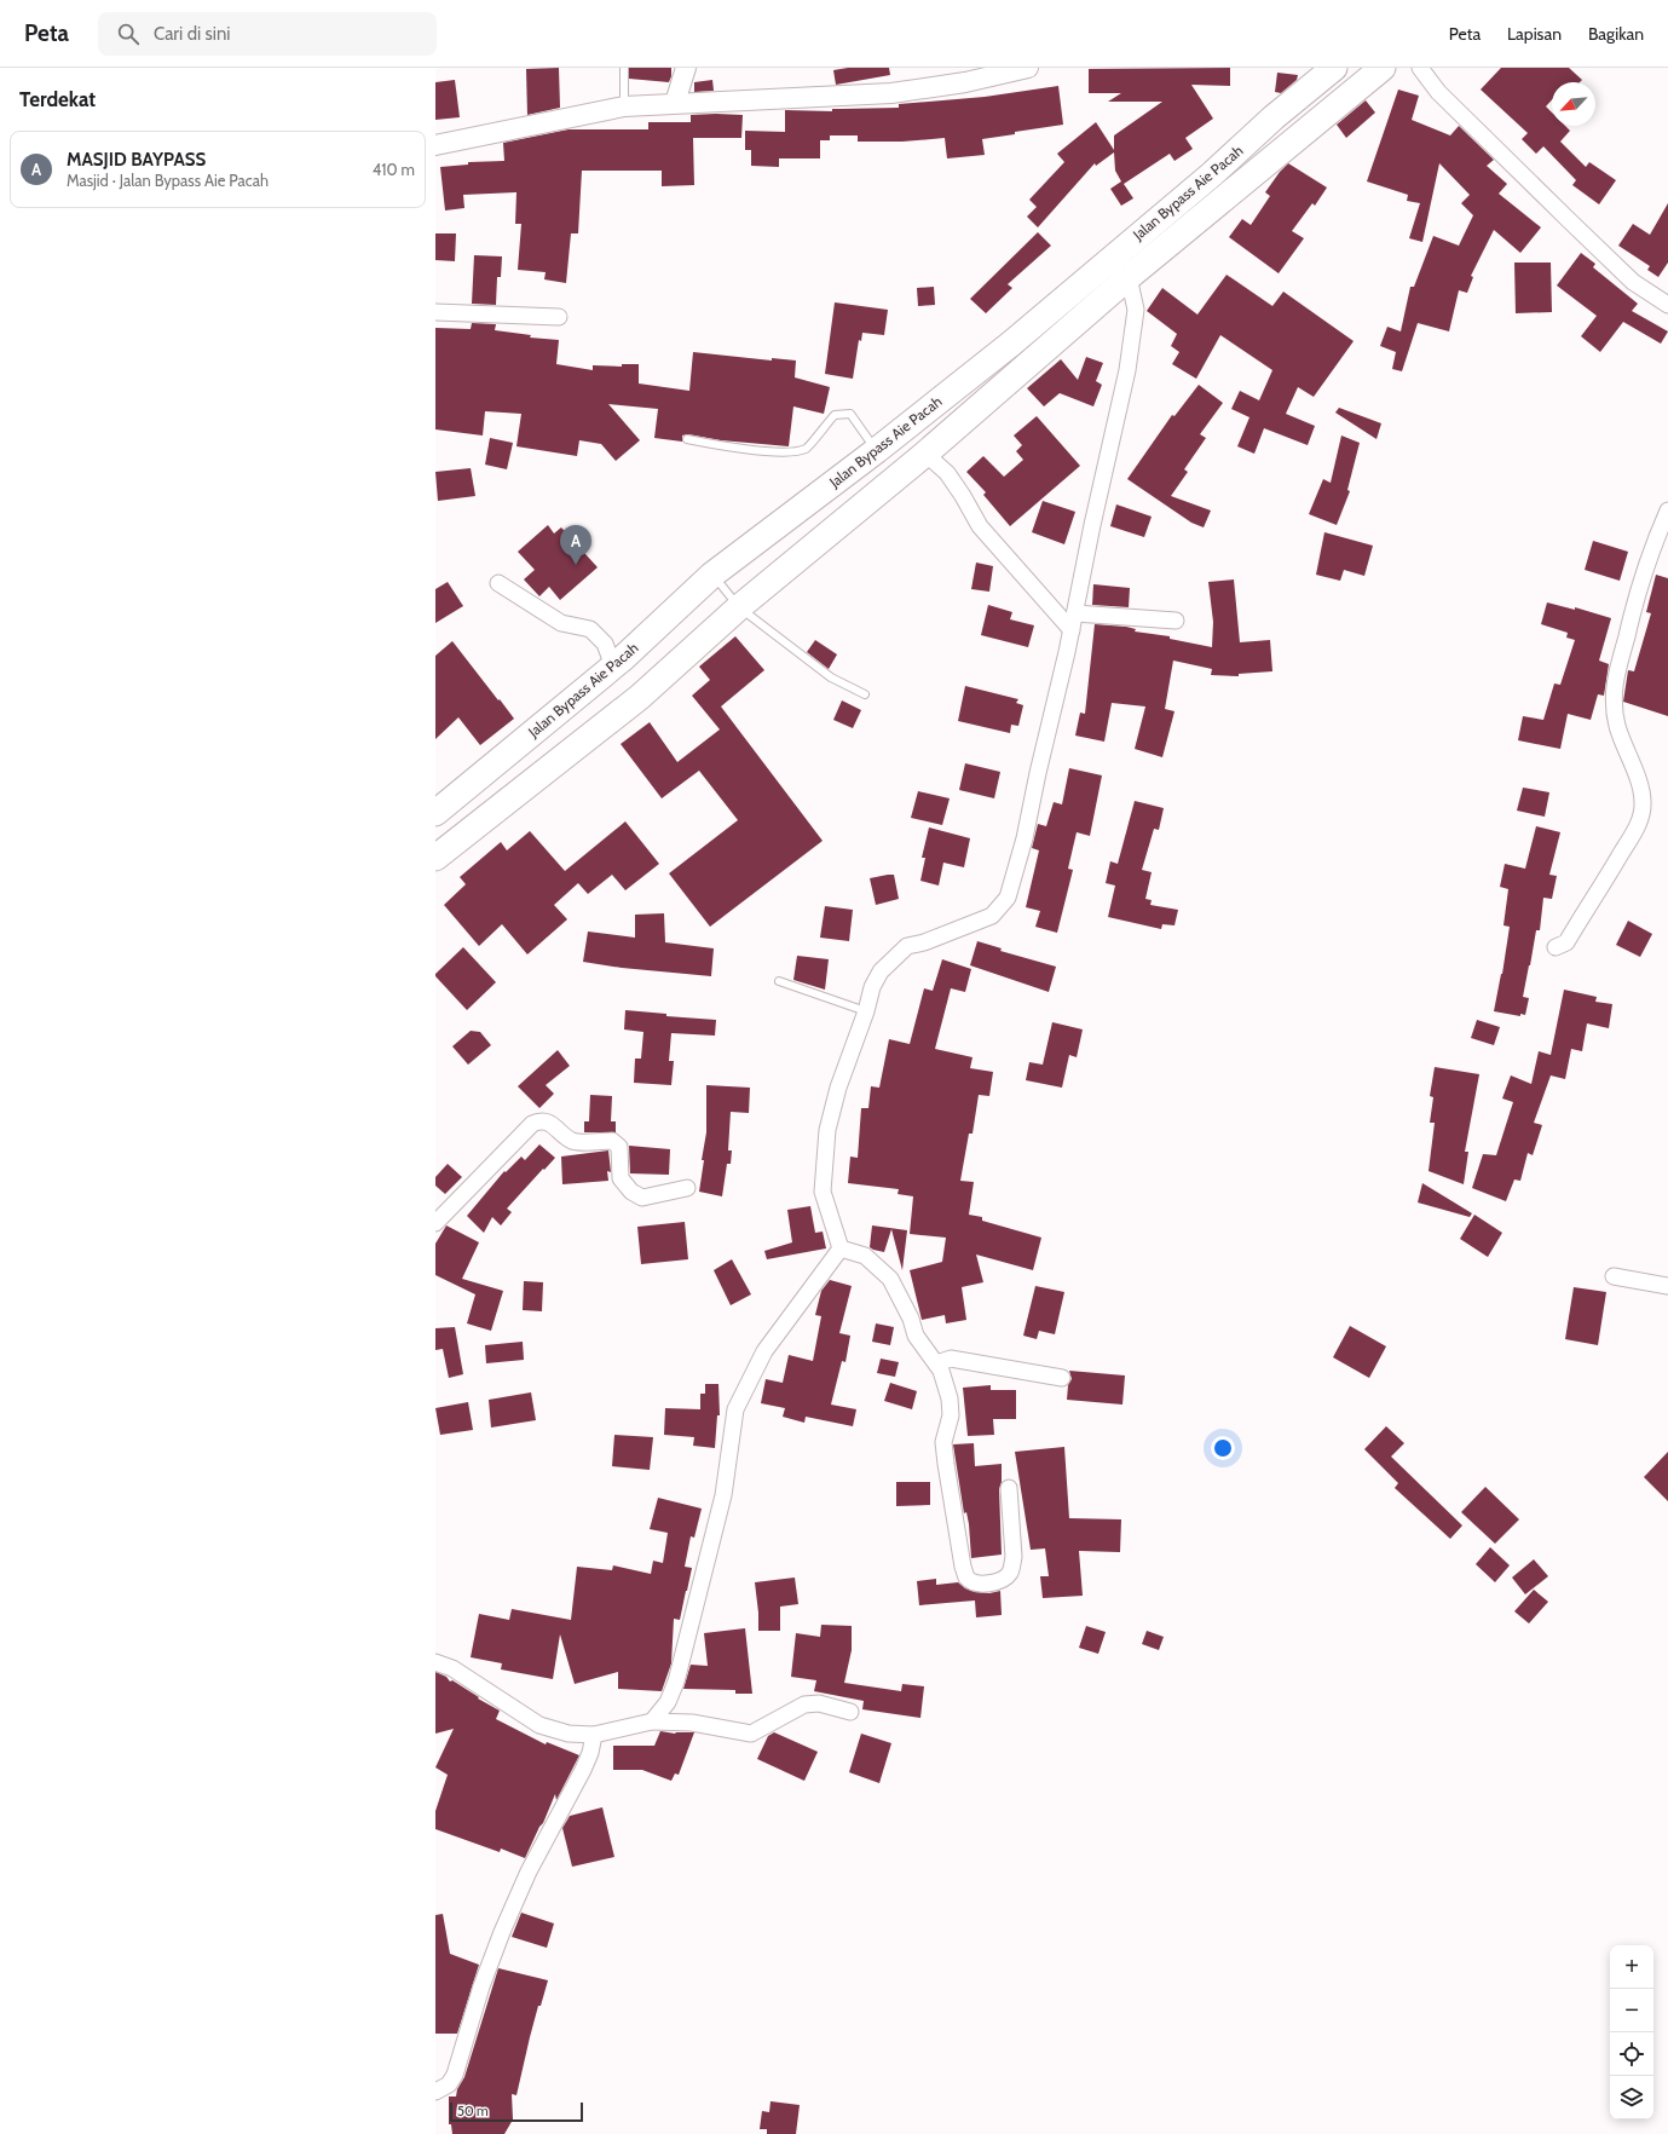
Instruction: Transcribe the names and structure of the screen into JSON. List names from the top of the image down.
{
  "streets": {
    "highway": ["Jalan Bypass Aie Pacah"]
  },
  "scale_bar": "50 m",
  "north": "bottom left",
  "page": {
    "header": "Peta",
    "search": "Cari di sini",
    "nav": ["Peta", "Lapisan", "Bagikan"],
    "heading": "Terdekat",
    "list": [
      {
        "mark": "A",
        "name": "MASJID BAYPASS",
        "note": "Masjid · Jalan Bypass Aie Pacah",
        "value": "410 m"
      }
    ],
    "pins": "A",
    "map_buttons": ["+", "−"],
    "scale": "50 m"
  }
}
